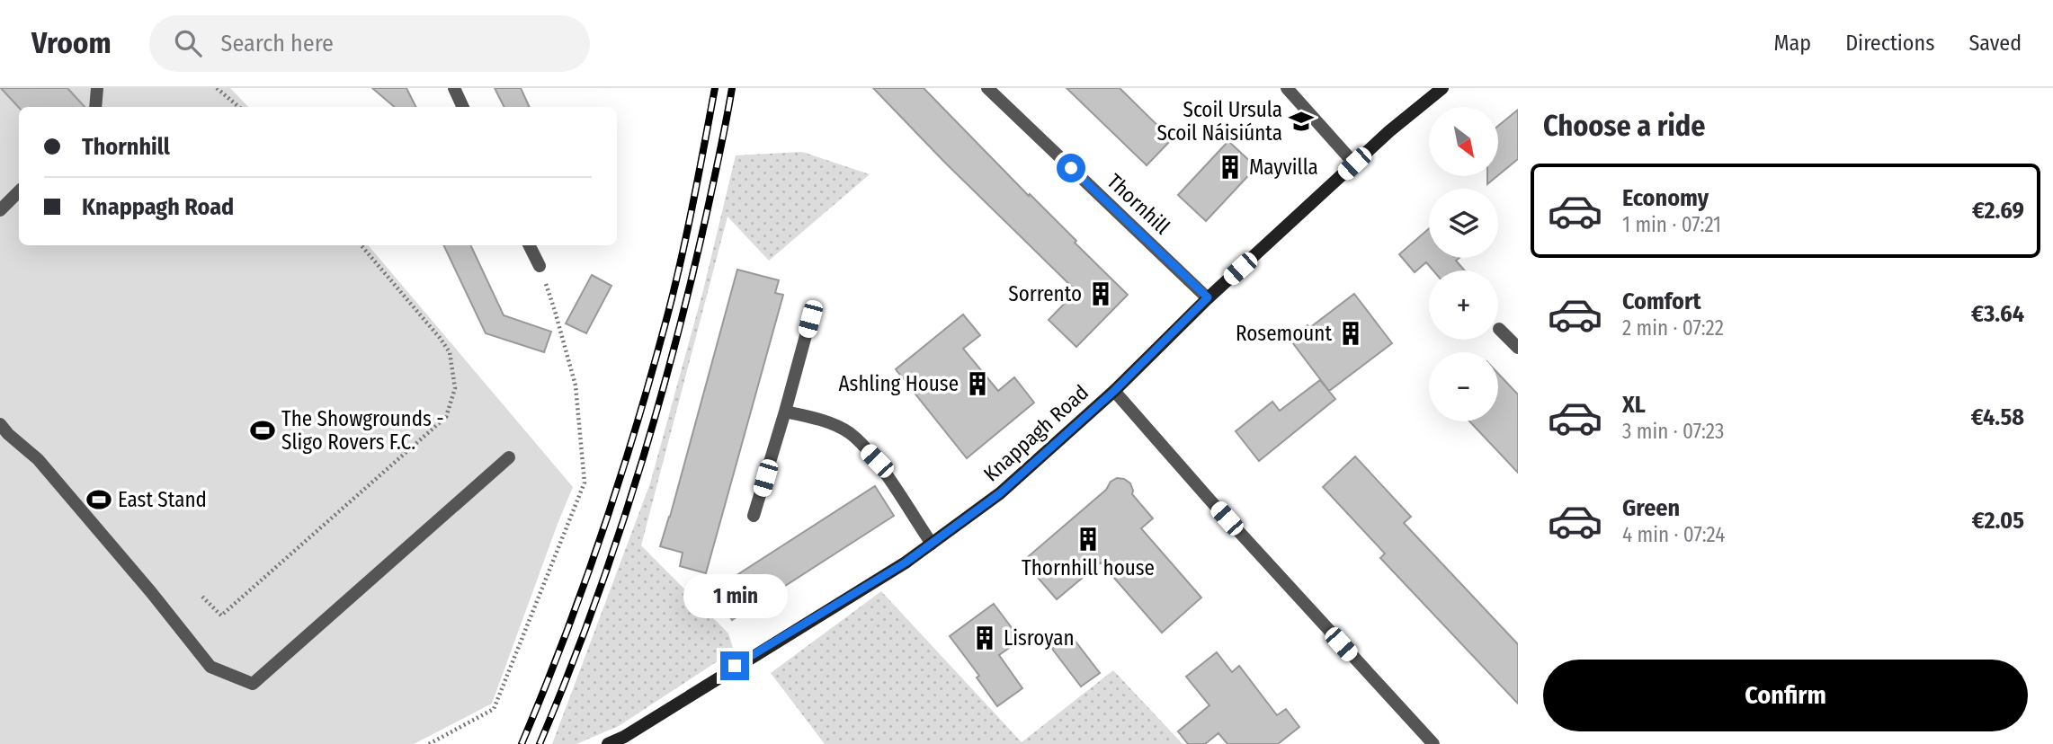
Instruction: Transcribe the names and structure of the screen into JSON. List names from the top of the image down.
{
  "streets": {
    "main road": ["Knappagh Road"],
    "street": ["Thornhill"]
  },
  "crossings": [
    ["Thornhill", "Knappagh Road"]
  ],
  "places": {
    "school or university": ["Scoil Ursula Scoil Náisiúnta"],
    "building": [
      "Mayvilla",
      "Sorrento",
      "Rosemount",
      "Ashling House",
      "Thornhill house",
      "Lisroyan"
    ],
    "sports": ["The Showgrounds - Sligo Rovers F.C.", "East Stand"]
  },
  "north": "bottom right",
  "page": {
    "header": "Vroom",
    "search": "Search here",
    "nav": ["Map", "Directions", "Saved"],
    "heading": "Choose a ride",
    "map_buttons": ["+", "−"],
    "banner": ["Thornhill", "Knappagh Road"],
    "list": [
      {
        "name": "Economy",
        "note": "1 min · 07:21",
        "value": "€2.69"
      },
      {
        "name": "Comfort",
        "note": "2 min · 07:22",
        "value": "€3.64"
      },
      {
        "name": "XL",
        "note": "3 min · 07:23",
        "value": "€4.58"
      },
      {
        "name": "Green",
        "note": "4 min · 07:24",
        "value": "€2.05"
      }
    ],
    "bubble": "1 min",
    "buttons": "Confirm"
  }
}
